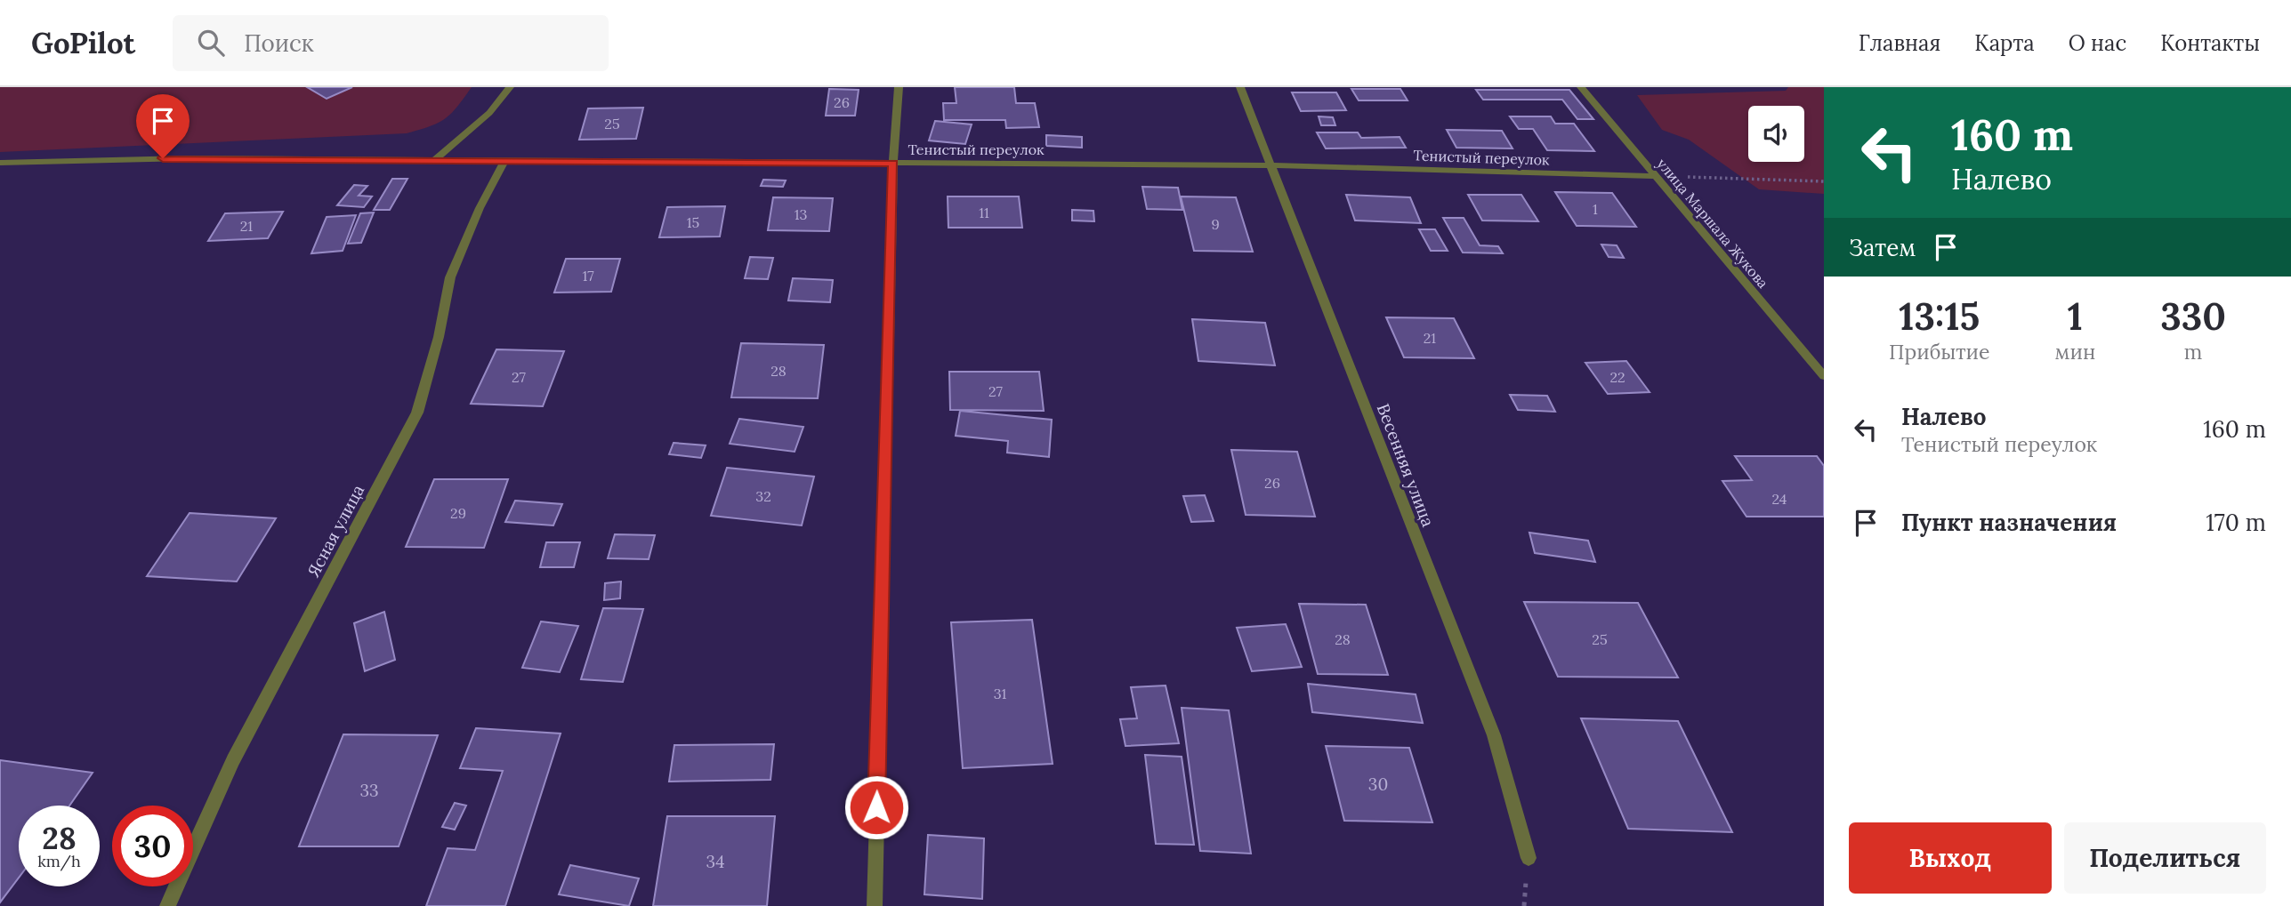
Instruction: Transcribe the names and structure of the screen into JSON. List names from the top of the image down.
{
  "streets": {
    "street": [
      "Тенистый переулок",
      "улица Маршала Жукова",
      "Весенняя улица",
      "Ясная улица"
    ]
  },
  "crossings": [
    ["Тенистый переулок", "улица Маршала Жукова"],
    ["Тенистый переулок", "Весенняя улица"],
    ["Тенистый переулок", "Ясная улица"]
  ],
  "house_numbers": [
    "26",
    "25",
    "1",
    "11",
    "13",
    "15",
    "9",
    "21",
    "17",
    "21",
    "28",
    "27",
    "22",
    "27",
    "26",
    "32",
    "24",
    "29",
    "28",
    "25",
    "31",
    "30",
    "33",
    "34"
  ],
  "page": {
    "header": "GoPilot",
    "search": "Поиск",
    "nav": [
      "Главная",
      "Карта",
      "О нас",
      "Контакты"
    ],
    "turn": ["160 m", "Налево"],
    "then": "Затем",
    "eta": [
      "13:15",
      "Прибытие",
      "1",
      "мин",
      "330",
      "m"
    ],
    "list": [
      {
        "name": "Налево",
        "note": "Тенистый переулок",
        "value": "160 m"
      },
      {
        "name": "Пункт назначения",
        "value": "170 m"
      }
    ],
    "speed": "28 km/h",
    "limit": "30",
    "buttons": ["Выход", "Поделиться"]
  }
}
